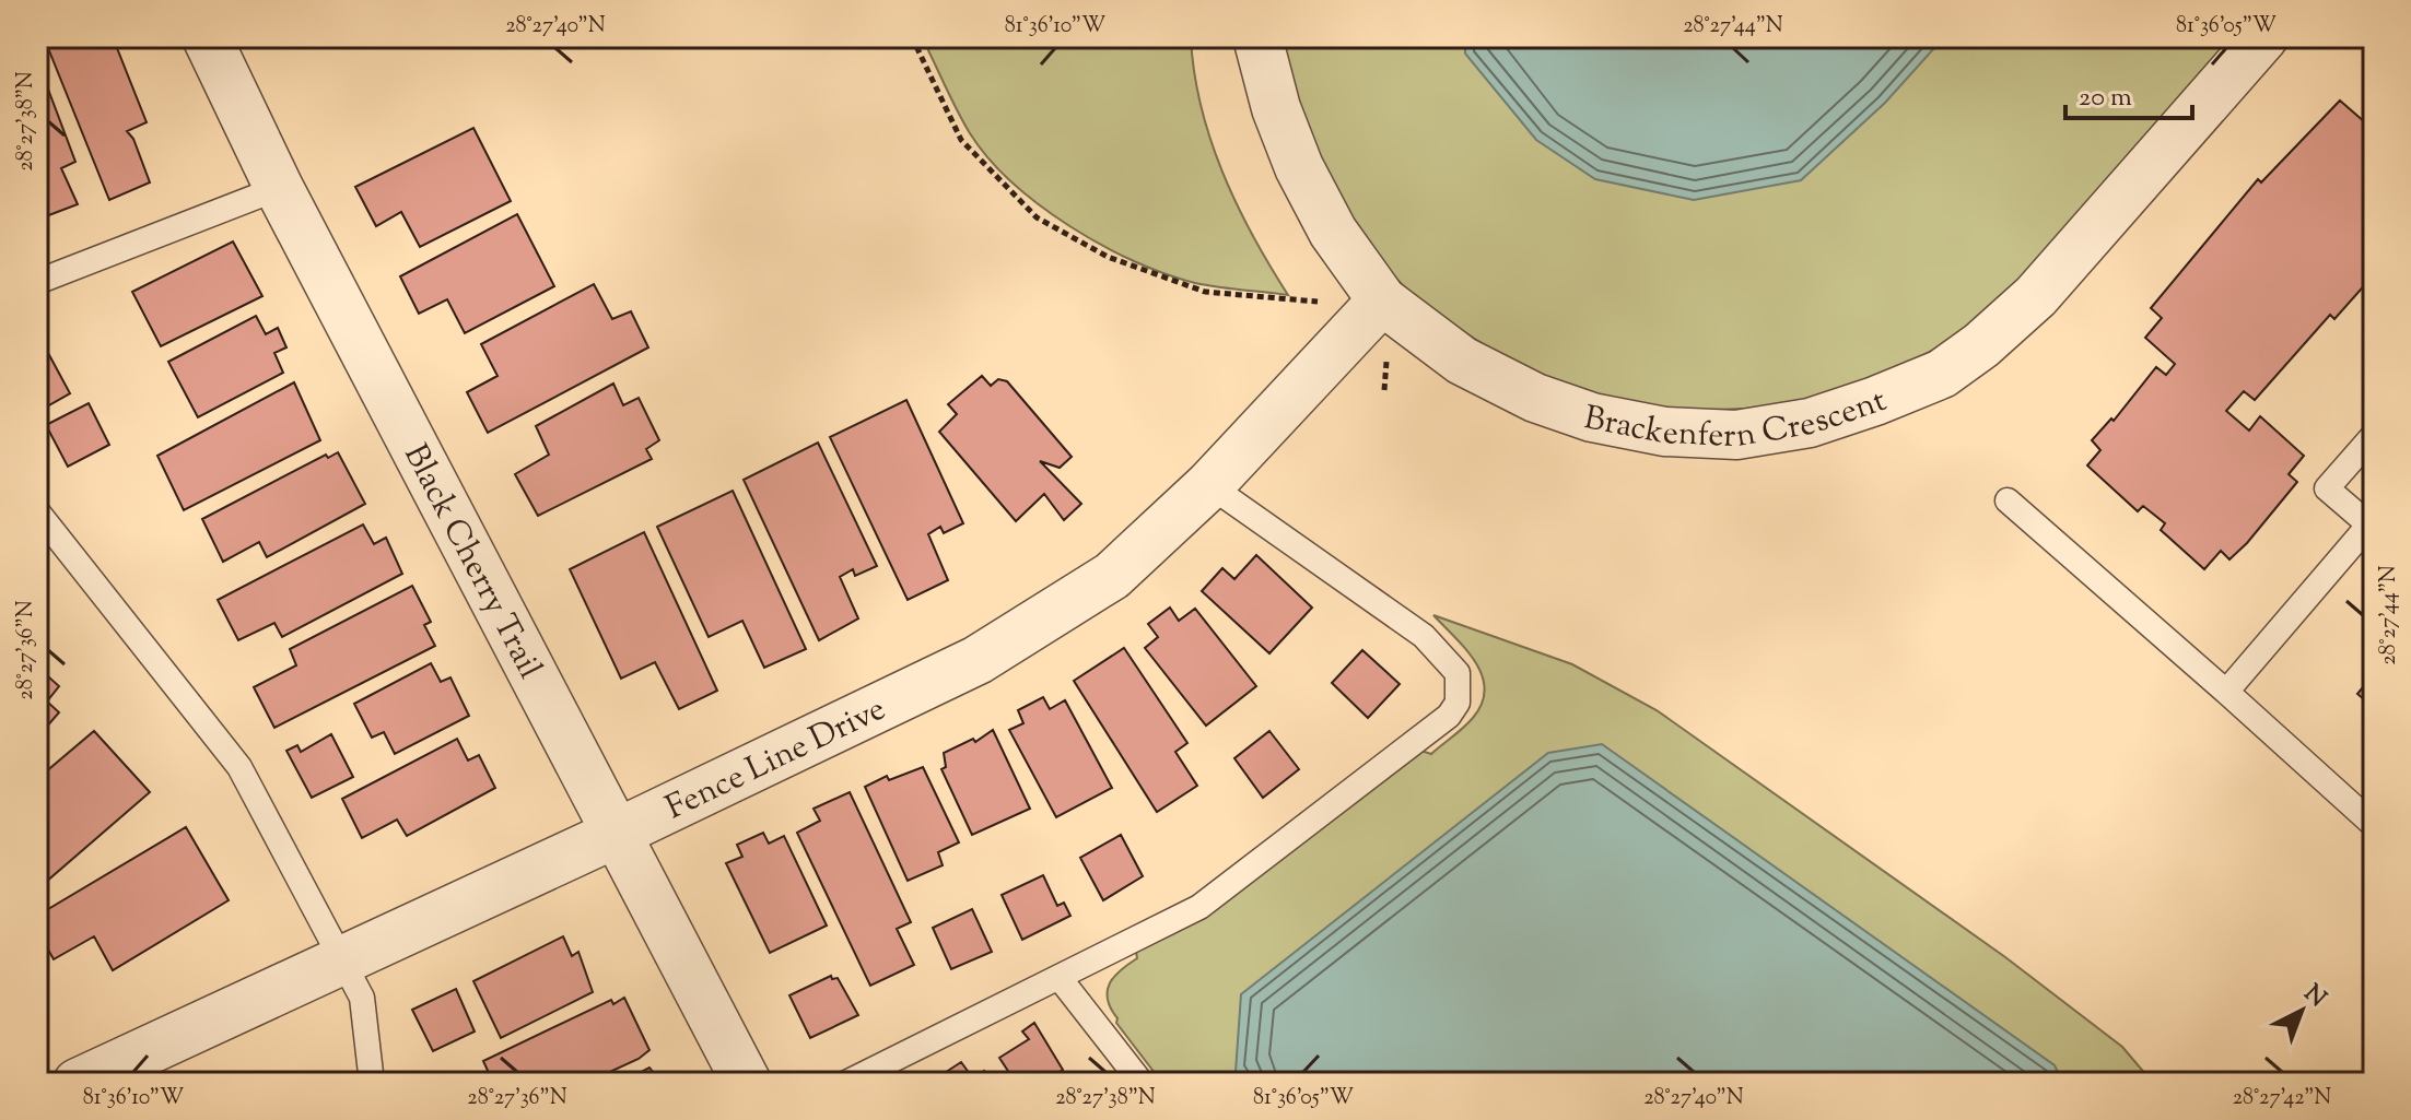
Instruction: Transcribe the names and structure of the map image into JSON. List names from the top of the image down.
{
  "streets": {
    "street": ["Brackenfern Crescent", "Black Cherry Trail", "Fence Line Drive"]
  },
  "crossings": [
    ["Brackenfern Crescent", "Fence Line Drive"],
    ["Black Cherry Trail", "Fence Line Drive"]
  ],
  "scale_bar": "20 m",
  "north": "top right",
  "coordinates": [
    "28°27'40\"N",
    "81°36'10\"W",
    "28°27'44\"N",
    "81°36'05\"W",
    "28°27'38\"N",
    "28°27'36\"N",
    "28°27'42\"N"
  ]
}
